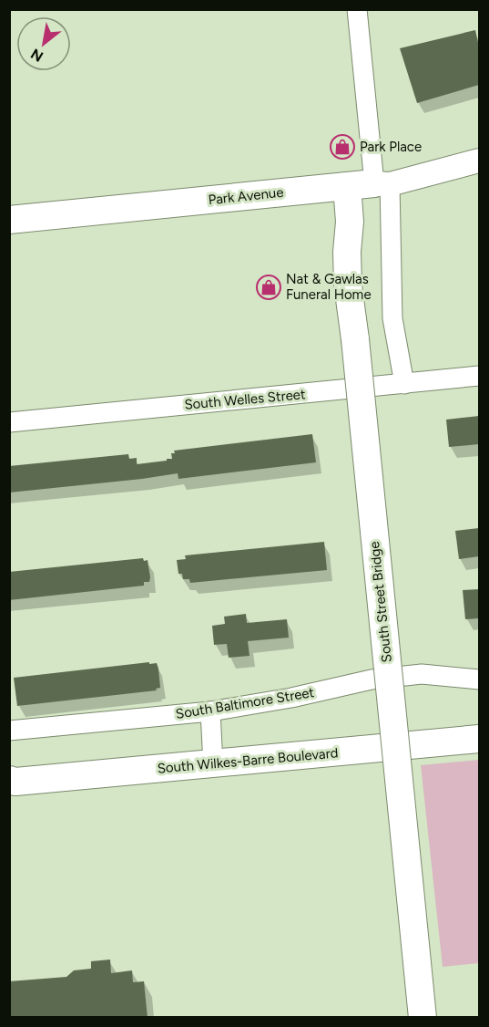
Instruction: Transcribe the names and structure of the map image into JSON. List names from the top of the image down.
{
  "streets": {
    "main road": ["Park Avenue", "South Street Bridge", "South Wilkes-Barre Boulevard"],
    "street": ["South Welles Street", "South Baltimore Street"]
  },
  "crossings": [
    ["Park Avenue", "South Street Bridge"]
  ],
  "places": {
    "shop": ["Park Place", "Nat & Gawlas Funeral Home"]
  },
  "north": "bottom left"
}
